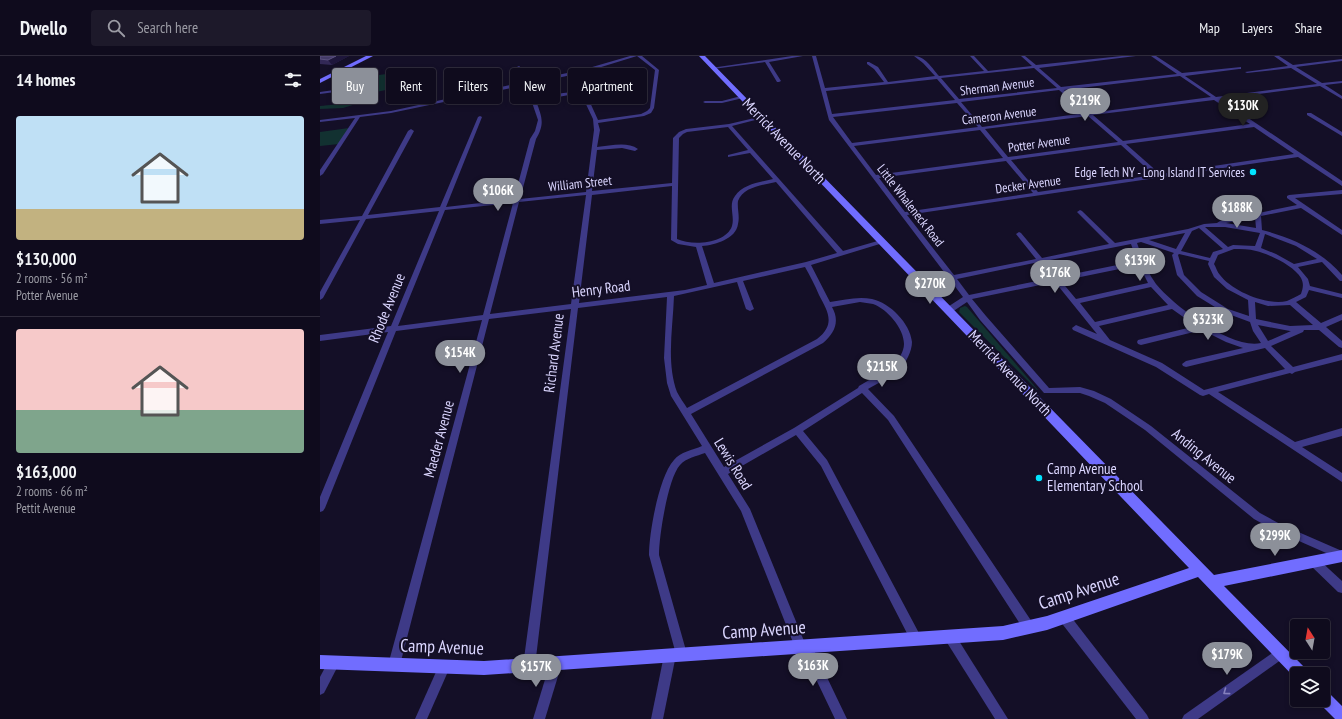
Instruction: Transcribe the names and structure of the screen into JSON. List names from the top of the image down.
{
  "streets": {
    "main road": ["Merrick Avenue North", "Camp Avenue"],
    "street": [
      "Sherman Avenue",
      "Cameron Avenue",
      "Potter Avenue",
      "William Street",
      "Decker Avenue",
      "Little Whaleneck Road",
      "Henry Road",
      "Rhode Avenue",
      "Richard Avenue",
      "Maeder Avenue",
      "Anding Avenue",
      "Lewis Road"
    ]
  },
  "crossings": [
    ["Sherman Avenue", "Little Whaleneck Road"],
    ["Cameron Avenue", "Little Whaleneck Road"],
    ["Merrick Avenue North", "Henry Road"],
    ["Merrick Avenue North", "Camp Avenue"],
    ["Potter Avenue", "Little Whaleneck Road"],
    ["William Street", "Rhode Avenue"],
    ["William Street", "Richard Avenue"],
    ["William Street", "Maeder Avenue"],
    ["Decker Avenue", "Little Whaleneck Road"],
    ["Little Whaleneck Road", "Anding Avenue"],
    ["Henry Road", "Rhode Avenue"],
    ["Henry Road", "Richard Avenue"],
    ["Henry Road", "Maeder Avenue"],
    ["Henry Road", "Lewis Road"],
    ["Richard Avenue", "Camp Avenue"],
    ["Maeder Avenue", "Camp Avenue"],
    ["Lewis Road", "Camp Avenue"]
  ],
  "places": ["Edge Tech NY - Long Island IT Services", "Camp Avenue Elementary School"],
  "north": "top",
  "page": {
    "header": "Dwello",
    "search": "Search here",
    "nav": ["Map", "Layers", "Share"],
    "heading": "14 homes",
    "chip": [
      "Buy",
      "Rent",
      "Filters",
      "New",
      "Apartment"
    ],
    "price": [
      "$219K",
      "$130K",
      "$106K",
      "$188K",
      "$139K",
      "$176K",
      "$270K",
      "$323K",
      "$154K",
      "$215K",
      "$299K",
      "$179K",
      "$163K",
      "$157K"
    ],
    "list": [
      {
        "name": "$130,000",
        "note": "2 rooms · 56 m² · Potter Avenue"
      },
      {
        "name": "$163,000",
        "note": "2 rooms · 66 m² · Pettit Avenue"
      }
    ]
  }
}
